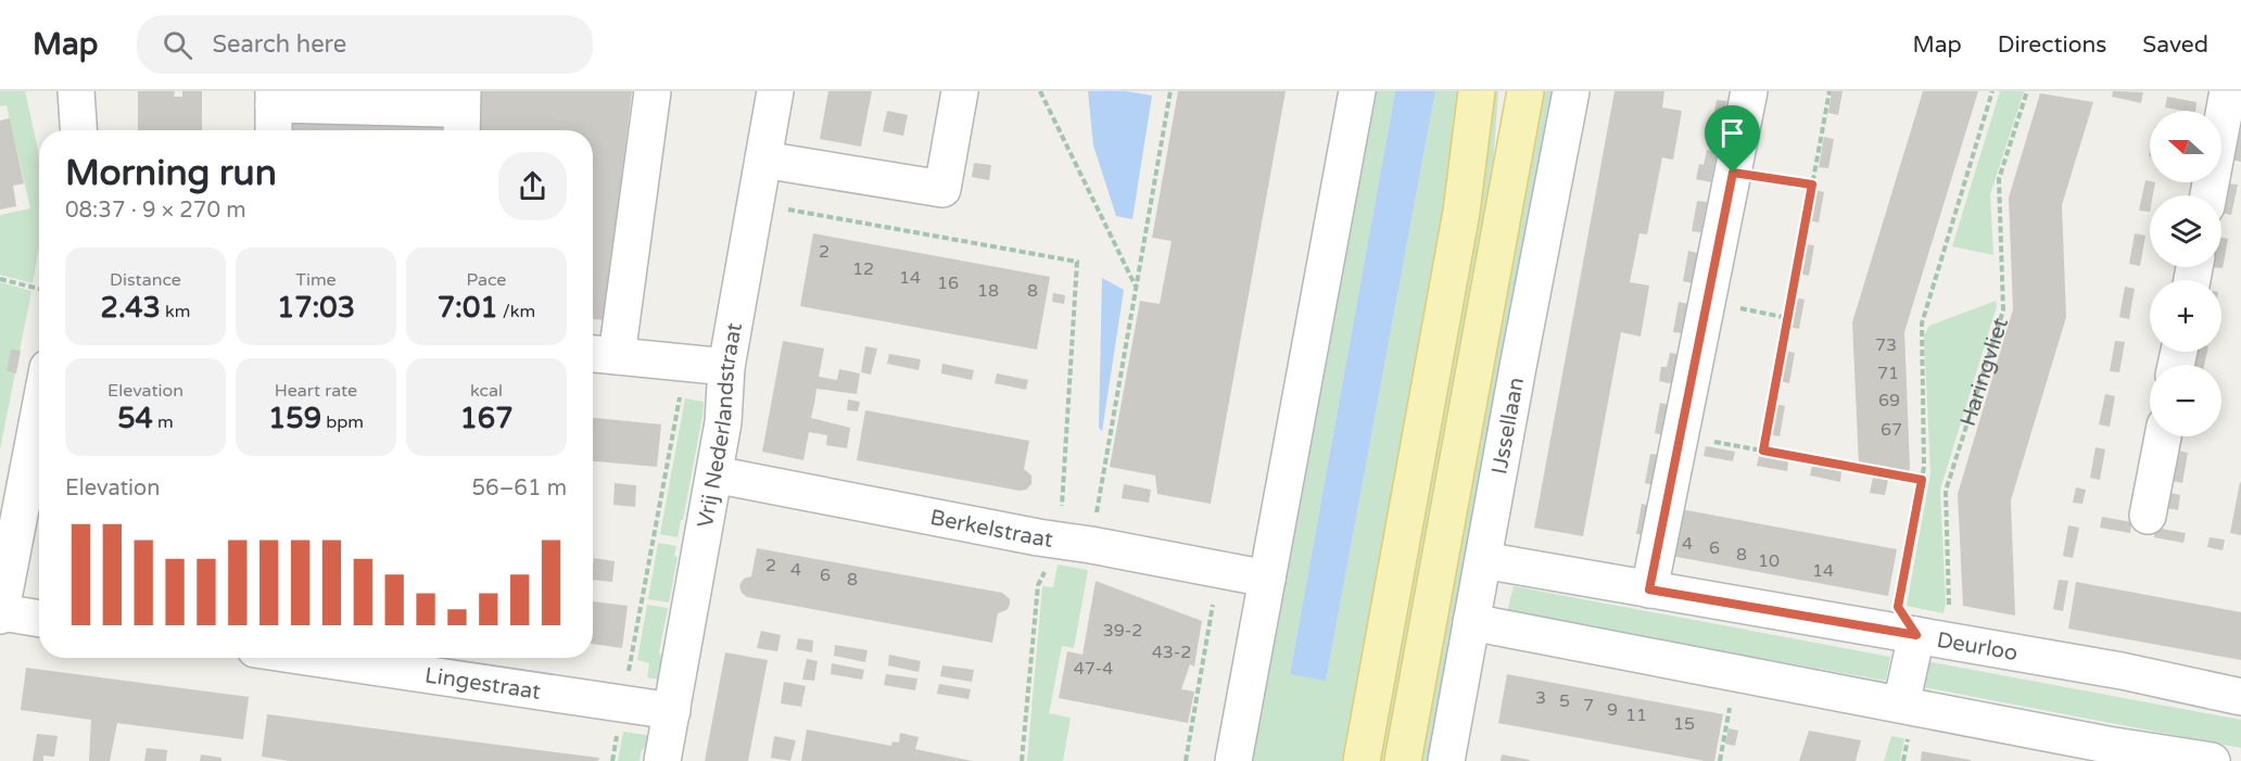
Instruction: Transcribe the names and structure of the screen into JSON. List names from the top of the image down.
{
  "streets": {
    "main road": ["IJssellaan"],
    "street": [
      "Vrij Nederlandstraat",
      "Berkelstraat",
      "Deurloo",
      "Lingestraat"
    ],
    "path": ["Haringvliet"]
  },
  "crossings": [
    ["Haringvliet", "Deurloo"],
    ["IJssellaan", "Deurloo"],
    ["Vrij Nederlandstraat", "Berkelstraat"],
    ["Vrij Nederlandstraat", "Lingestraat"]
  ],
  "house_numbers": [
    "2",
    "12",
    "14",
    "16",
    "18",
    "8",
    "73",
    "71",
    "69",
    "67",
    "4",
    "6",
    "8",
    "10",
    "2",
    "4",
    "14",
    "6",
    "8",
    "39-2",
    "43-2",
    "47-4",
    "3",
    "5",
    "7",
    "9",
    "11",
    "15"
  ],
  "north": "left",
  "page": {
    "header": "Map",
    "search": "Search here",
    "nav": ["Map", "Directions", "Saved"],
    "map_buttons": ["+", "−"],
    "heading": ["Morning run", "08:37 · 9 × 270 m"],
    "stats": [
      ["Distance", "2.43 km"],
      ["Time", "17:03"],
      ["Pace", "7:01 /km"],
      ["Elevation", "54 m"],
      ["Heart rate", "159 bpm"],
      ["kcal", "167"]
    ],
    "chart": ["Elevation", "56–61 m"]
  }
}
